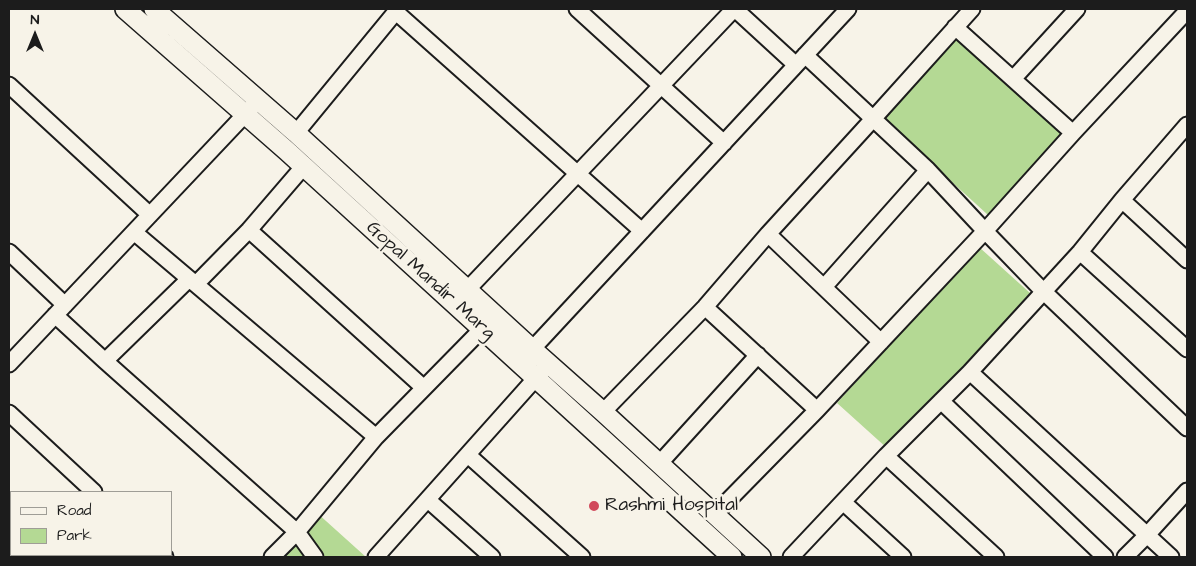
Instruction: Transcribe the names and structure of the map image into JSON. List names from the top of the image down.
{
  "streets": {
    "street": ["Gopal Mandir Marg"]
  },
  "places": ["Rashmi Hospital"],
  "legend": ["Road", "Park"],
  "north": "top"
}
